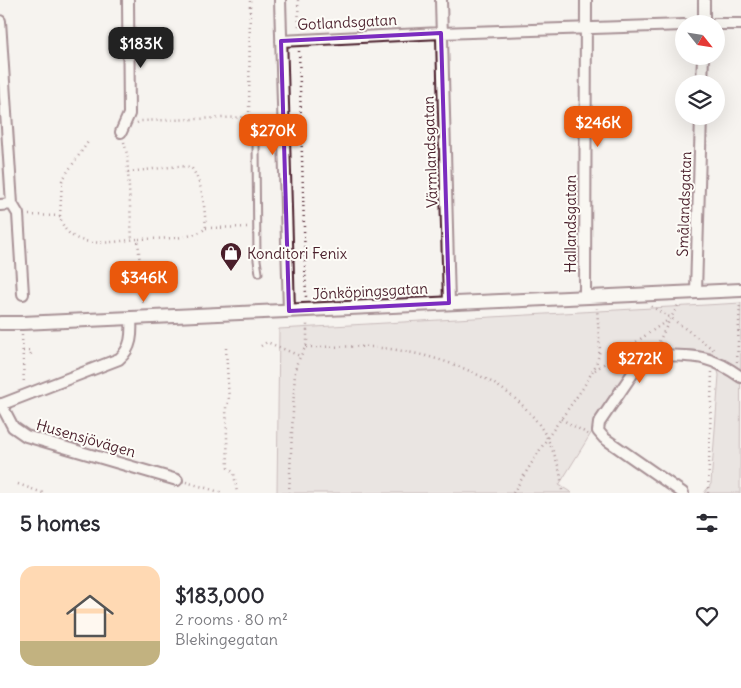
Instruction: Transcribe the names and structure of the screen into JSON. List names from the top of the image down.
{
  "streets": {
    "street": [
      "Gotlandsgatan",
      "Värmlandsgatan",
      "Smålandsgatan",
      "Hallandsgatan",
      "Jönköpingsgatan",
      "Husensjövägen"
    ]
  },
  "crossings": [
    ["Gotlandsgatan", "Värmlandsgatan"],
    ["Gotlandsgatan", "Hallandsgatan"],
    ["Värmlandsgatan", "Jönköpingsgatan"],
    ["Smålandsgatan", "Jönköpingsgatan"],
    ["Hallandsgatan", "Jönköpingsgatan"],
    ["Jönköpingsgatan", "Husensjövägen"]
  ],
  "places": {
    "shop": ["Konditori Fenix"]
  },
  "north": "bottom right",
  "page": {
    "price": [
      "$183K",
      "$246K",
      "$270K",
      "$346K",
      "$272K"
    ],
    "heading": "5 homes",
    "list": [
      {
        "name": "$183,000",
        "note": "2 rooms · 80 m² · Blekingegatan"
      }
    ]
  }
}
